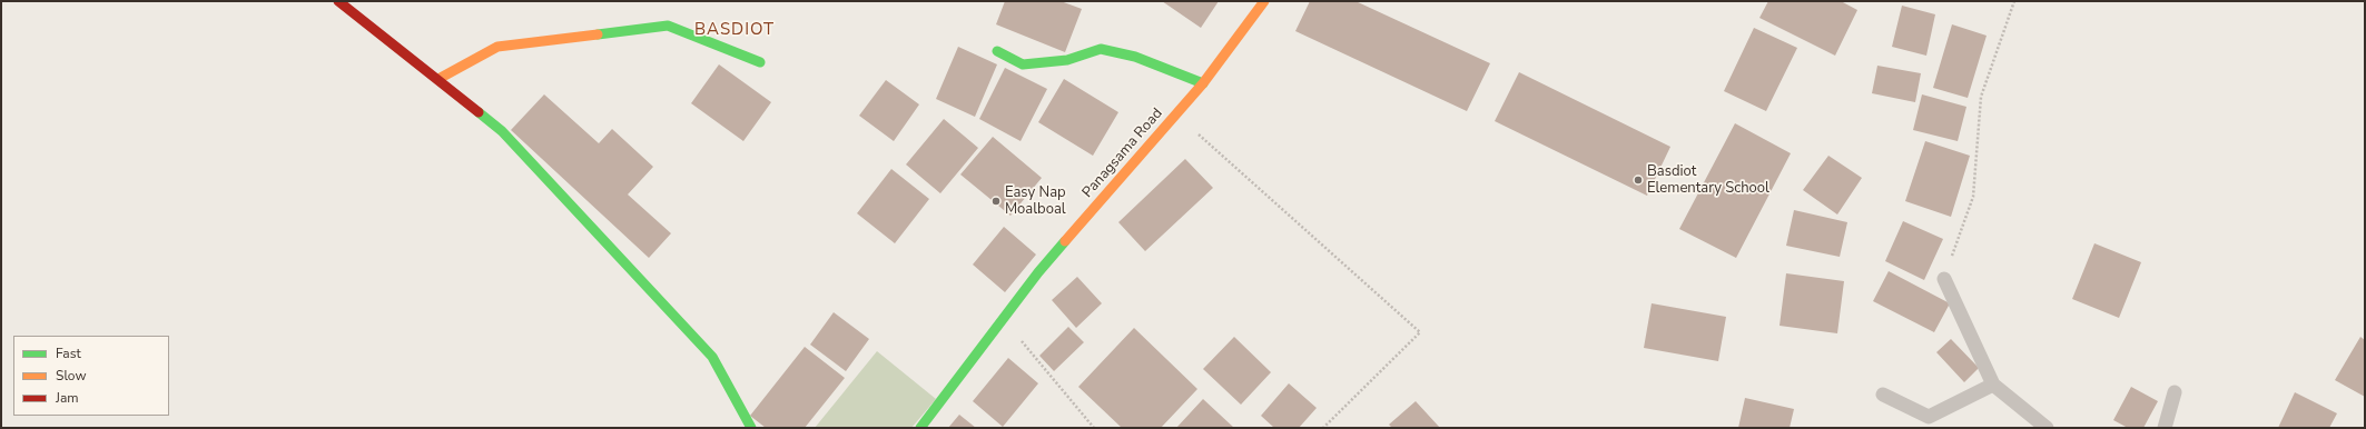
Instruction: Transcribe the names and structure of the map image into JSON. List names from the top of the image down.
{
  "streets": {
    "street": ["Panagsama Road"]
  },
  "districts": ["BASDIOT"],
  "places": ["Basdiot Elementary School", "Easy Nap Moalboal"],
  "legend": ["Fast", "Slow", "Jam"]
}
